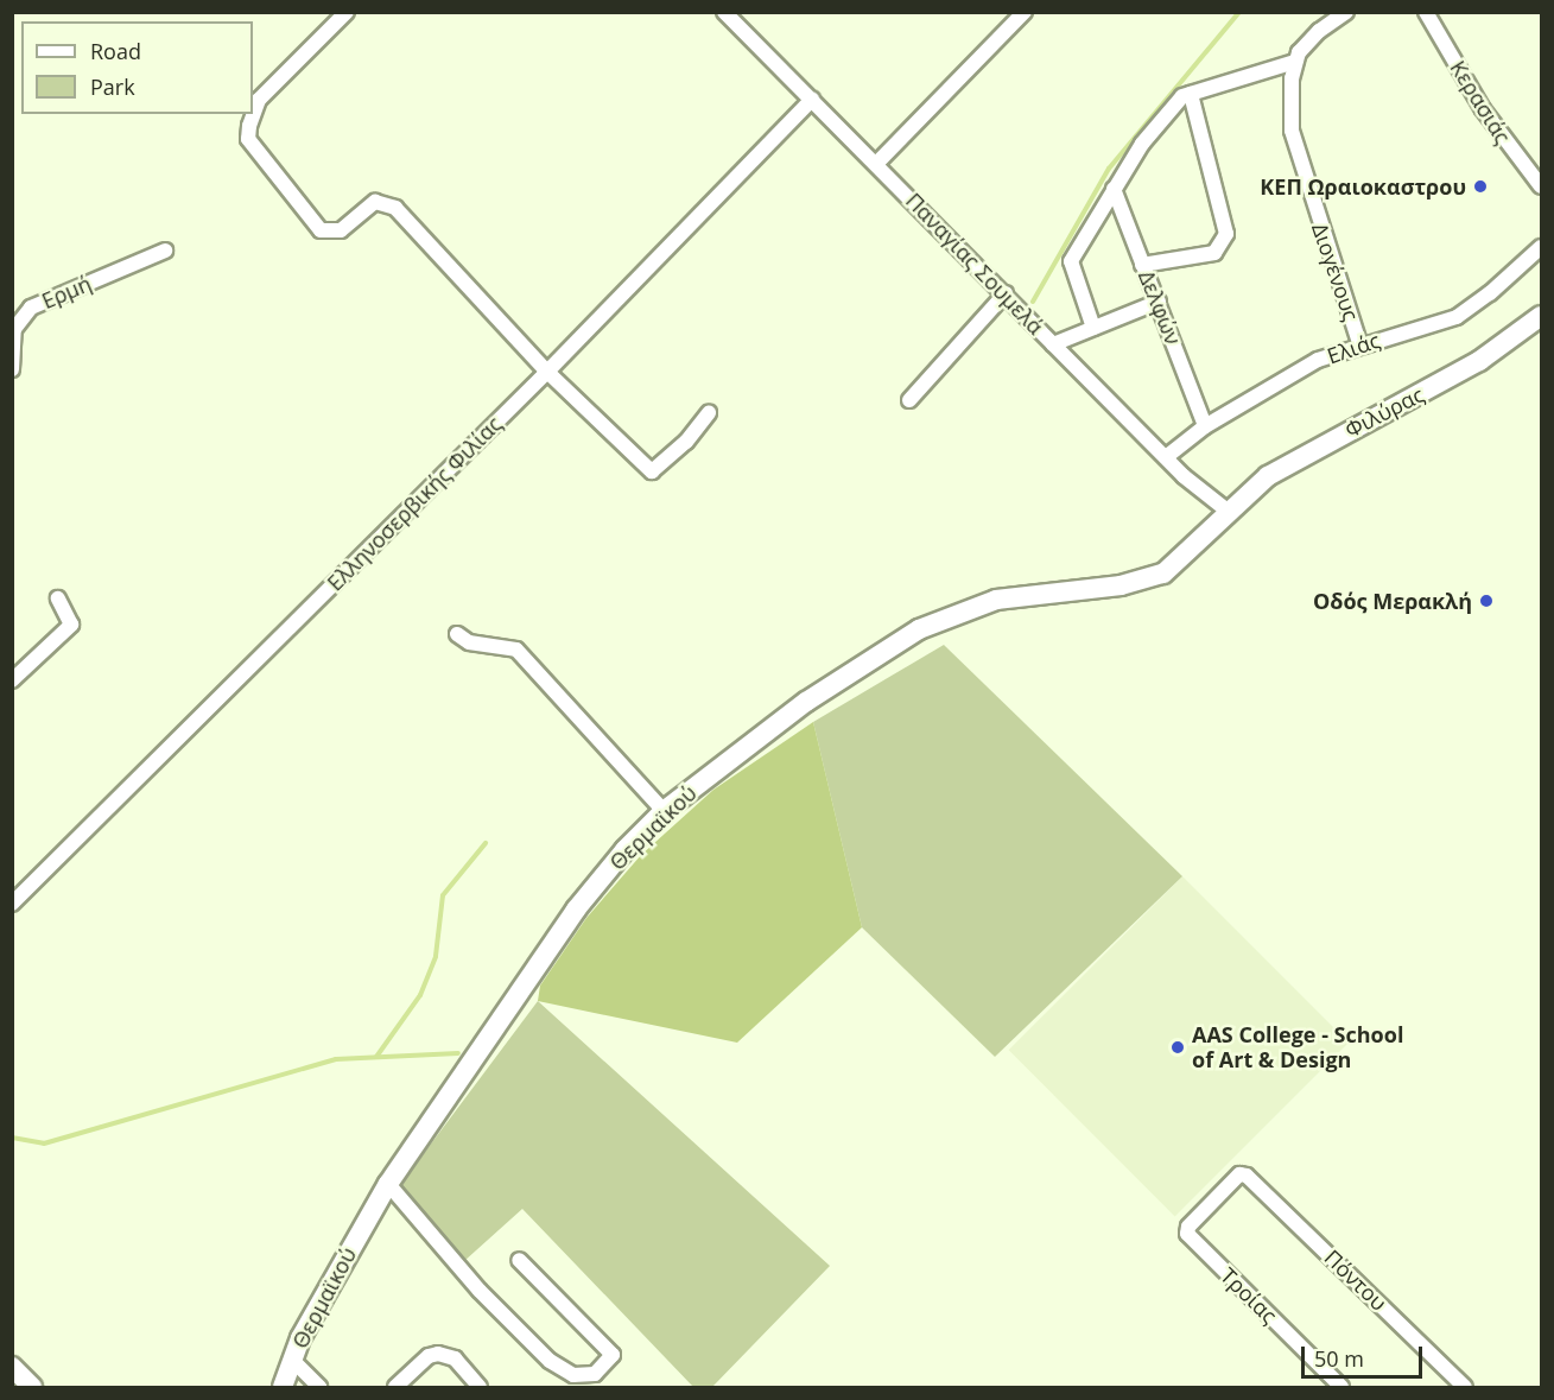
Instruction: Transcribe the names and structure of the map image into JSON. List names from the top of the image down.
{
  "streets": {
    "street": [
      "Κερασιάς",
      "Παναγίας Σουμελά",
      "Διογένους",
      "Ερμή",
      "Δελφών",
      "Ελιάς",
      "Φιλύρας",
      "Ελληνοσερβικής Φιλίας",
      "Θερμαϊκού",
      "Πόντου",
      "Τροίας"
    ]
  },
  "crossings": [
    ["Παναγίας Σουμελά", "Ελιάς"],
    ["Παναγίας Σουμελά", "Φιλύρας"],
    ["Παναγίας Σουμελά", "Ελληνοσερβικής Φιλίας"],
    ["Παναγίας Σουμελά", "Θερμαϊκού"],
    ["Διογένους", "Ελιάς"],
    ["Δελφών", "Ελιάς"],
    ["Φιλύρας", "Θερμαϊκού"],
    ["Πόντου", "Τροίας"]
  ],
  "places": ["ΚΕΠ Ωραιοκαστρου", "Οδός Μερακλή", "AAS College - School of Art & Design"],
  "legend": ["Road", "Park"],
  "scale_bar": "50 m"
}
